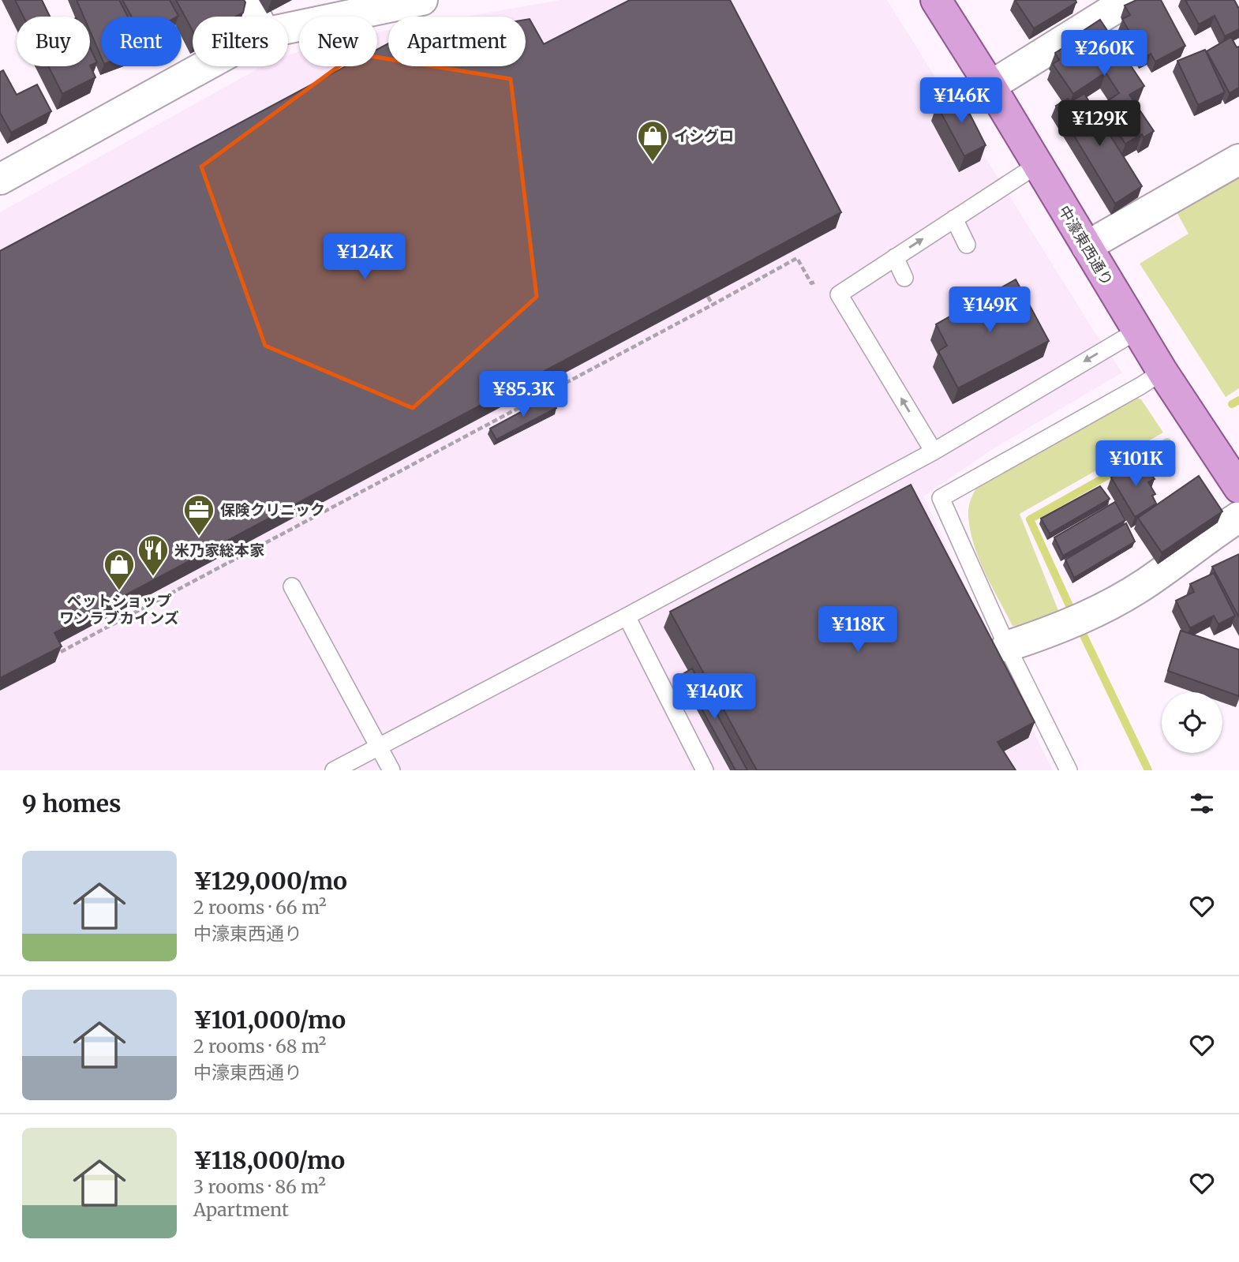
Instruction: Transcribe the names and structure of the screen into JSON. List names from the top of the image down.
{
  "streets": {
    "main road": ["中濠東西通り"]
  },
  "places": {
    "shop": ["イシグロ", "ペットショップ ワンラブカインズ"],
    "office": ["保険クリニック"],
    "restaurant": ["米乃家総本家"]
  },
  "page": {
    "chip": [
      "Buy",
      "Rent",
      "Filters",
      "New",
      "Apartment"
    ],
    "price": [
      "¥260K",
      "¥146K",
      "¥129K",
      "¥124K",
      "¥149K",
      "¥85.3K",
      "¥101K",
      "¥118K",
      "¥140K"
    ],
    "heading": "9 homes",
    "list": [
      {
        "name": "¥129,000/mo",
        "note": "2 rooms · 66 m² · 中濠東西通り"
      },
      {
        "name": "¥101,000/mo",
        "note": "2 rooms · 68 m² · 中濠東西通り"
      },
      {
        "name": "¥118,000/mo",
        "note": "3 rooms · 86 m² · Apartment"
      }
    ]
  }
}
